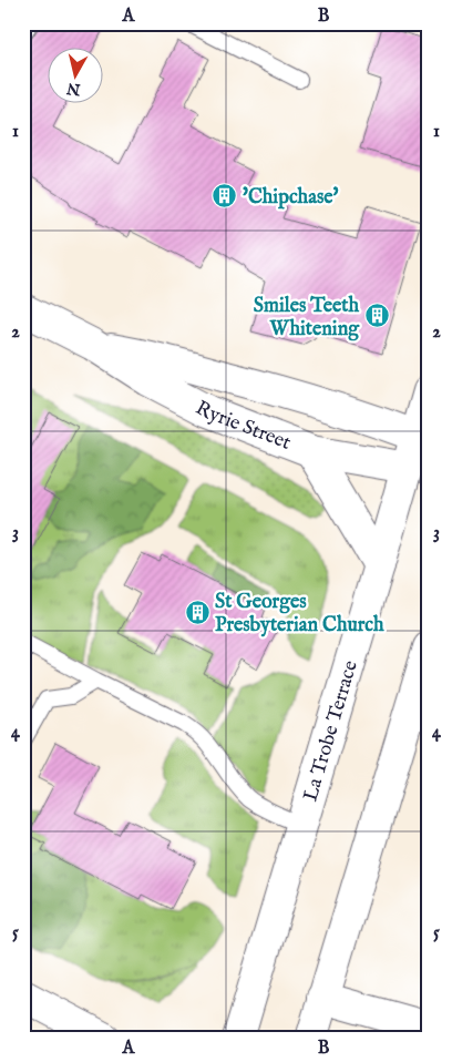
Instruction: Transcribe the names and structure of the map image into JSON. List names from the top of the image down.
{
  "streets": {
    "main road": ["Ryrie Street", "La Trobe Terrace"]
  },
  "crossings": [
    ["Ryrie Street", "La Trobe Terrace"]
  ],
  "places": {
    "building": ["'Chipchase'", "Smiles Teeth Whitening", "St Georges Presbyterian Church"]
  },
  "north": "bottom",
  "grid": {
    "columns": ["A", "B"],
    "rows": [
      "1",
      "2",
      "3",
      "4",
      "5"
    ]
  }
}
